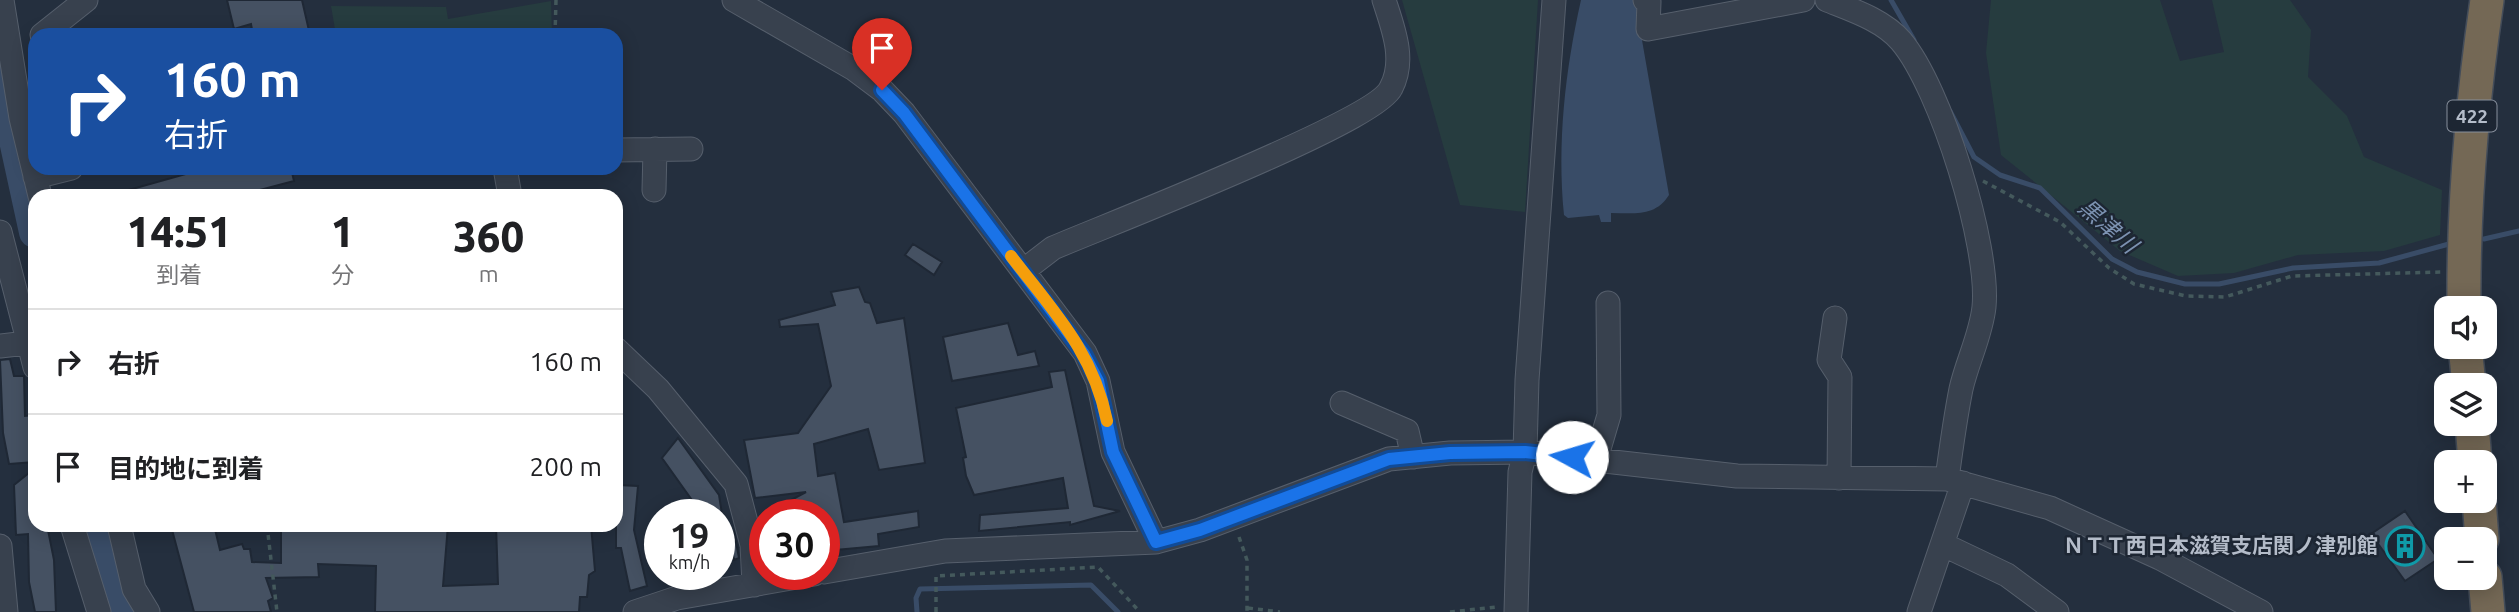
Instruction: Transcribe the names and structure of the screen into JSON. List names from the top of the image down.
{
  "streets": {
    "highway": ["422"]
  },
  "water": ["黒津川"],
  "places": {
    "building": ["ＮＴＴ西日本滋賀支店関ノ津別館"]
  },
  "page": {
    "turn": ["160 m", "右折"],
    "eta": [
      "14:51",
      "到着",
      "1",
      "分",
      "360",
      "m"
    ],
    "map_buttons": ["+", "−"],
    "list": [
      {
        "name": "右折",
        "value": "160 m"
      },
      {
        "name": "目的地に到着",
        "value": "200 m"
      }
    ],
    "speed": "19 km/h",
    "limit": "30"
  }
}
